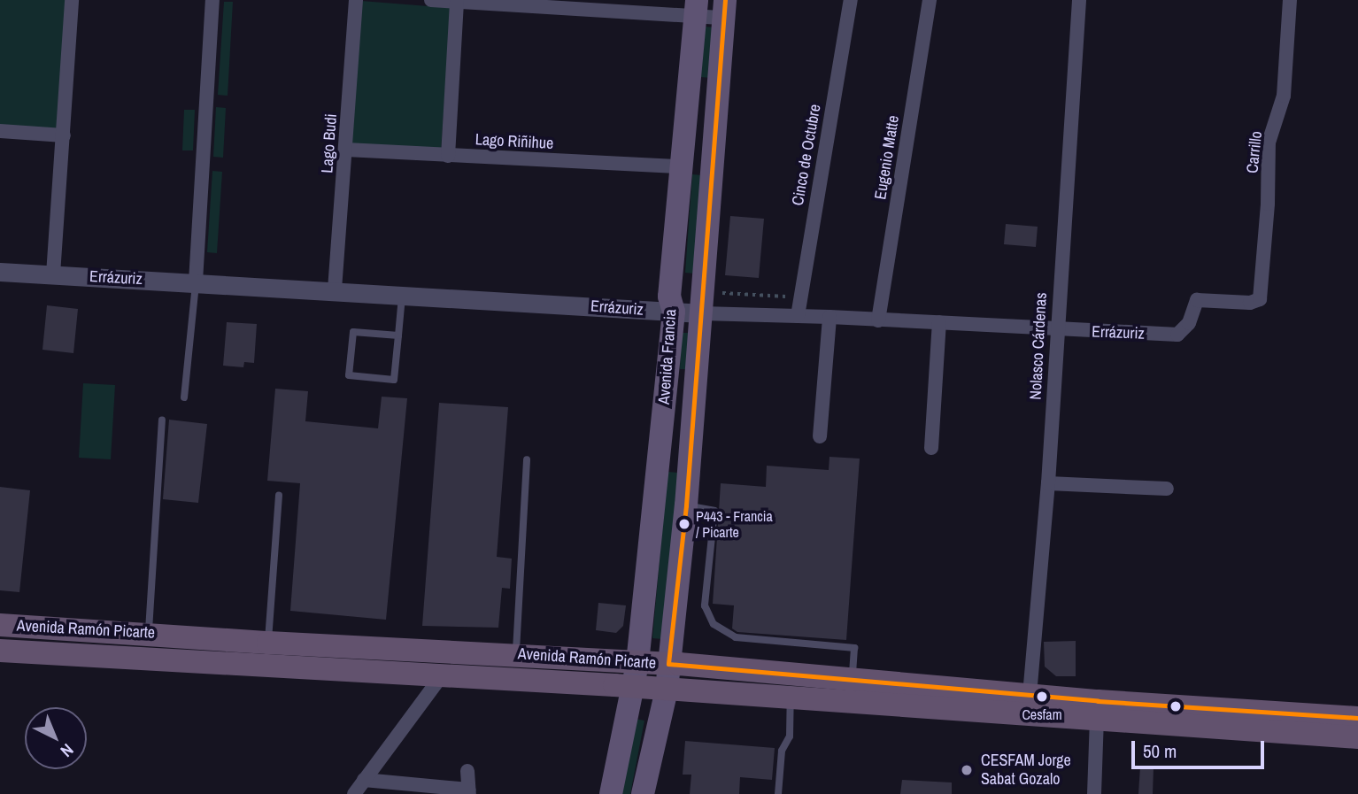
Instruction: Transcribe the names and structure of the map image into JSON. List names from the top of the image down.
{
  "streets": {
    "highway": ["Avenida Ramón Picarte"],
    "main road": ["Avenida Francia"],
    "street": [
      "Lago Riñihue",
      "Lago Budi",
      "Carrillo",
      "Cinco de Octubre",
      "Eugenio Matte",
      "Errázuriz",
      "Nolasco Cárdenas"
    ]
  },
  "crossings": [
    ["Lago Riñihue", "Lago Budi"],
    ["Lago Riñihue", "Avenida Francia"],
    ["Lago Budi", "Errázuriz"],
    ["Carrillo", "Errázuriz"],
    ["Cinco de Octubre", "Errázuriz"],
    ["Eugenio Matte", "Errázuriz"],
    ["Errázuriz", "Nolasco Cárdenas"],
    ["Errázuriz", "Avenida Francia"],
    ["Nolasco Cárdenas", "Avenida Ramón Picarte"],
    ["Avenida Francia", "Avenida Ramón Picarte"]
  ],
  "places": ["P443 - Francia / Picarte", "Cesfam", "CESFAM Jorge Sabat Gozalo"],
  "scale_bar": "50 m",
  "north": "bottom right"
}
